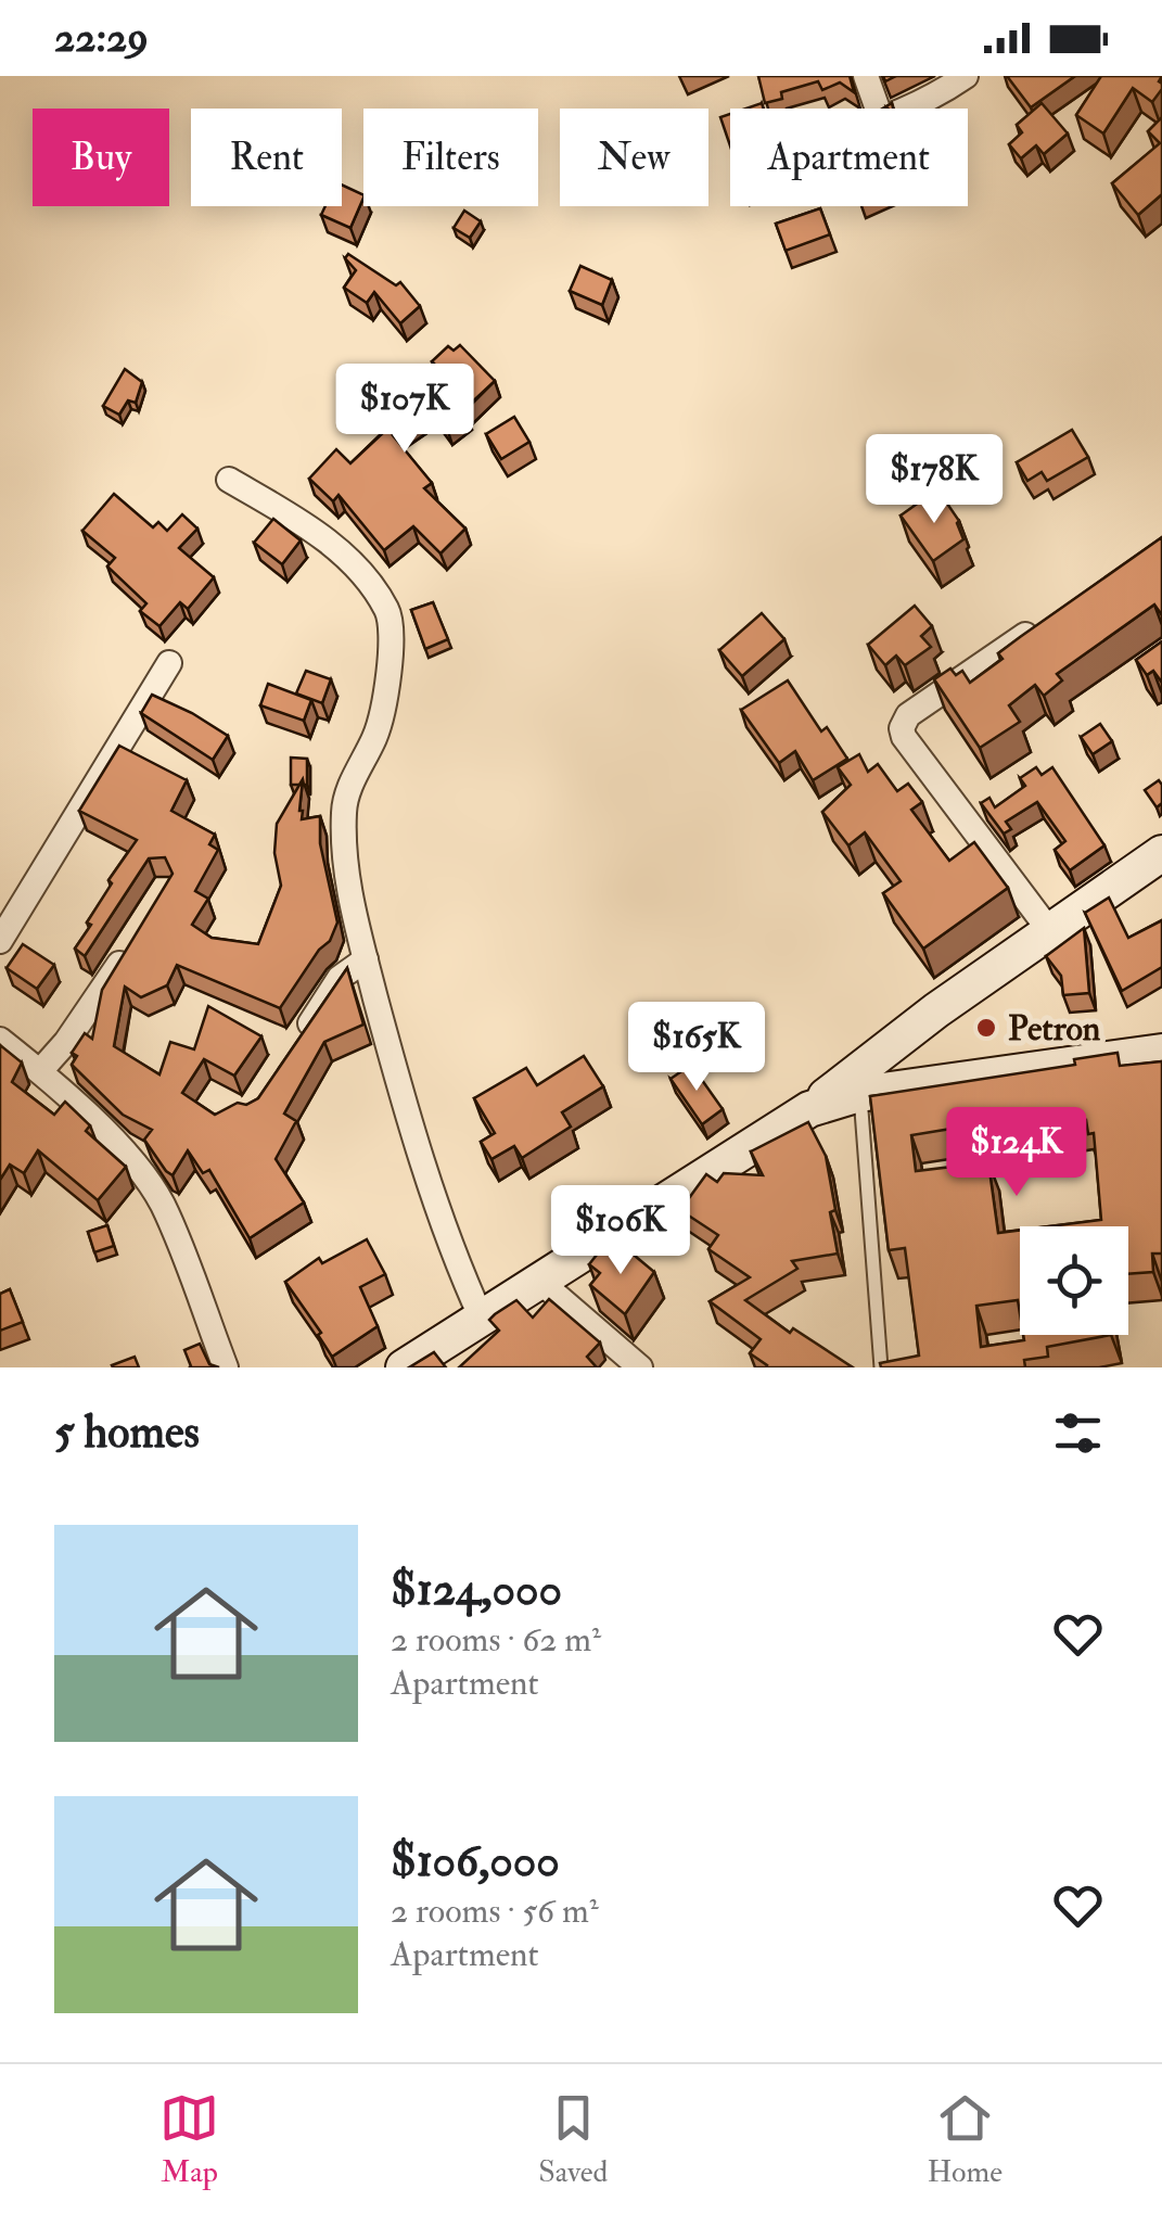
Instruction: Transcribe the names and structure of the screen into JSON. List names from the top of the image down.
{
  "places": ["Petron"],
  "page": {
    "status": "22:29",
    "chip": [
      "Buy",
      "Rent",
      "Filters",
      "New",
      "Apartment"
    ],
    "price": [
      "$107K",
      "$178K",
      "$165K",
      "$124K",
      "$106K"
    ],
    "heading": "5 homes",
    "list": [
      {
        "name": "$124,000",
        "note": "2 rooms · 62 m² · Apartment"
      },
      {
        "name": "$106,000",
        "note": "2 rooms · 56 m² · Apartment"
      }
    ],
    "tabs": ["Map", "Saved", "Home"]
  }
}
